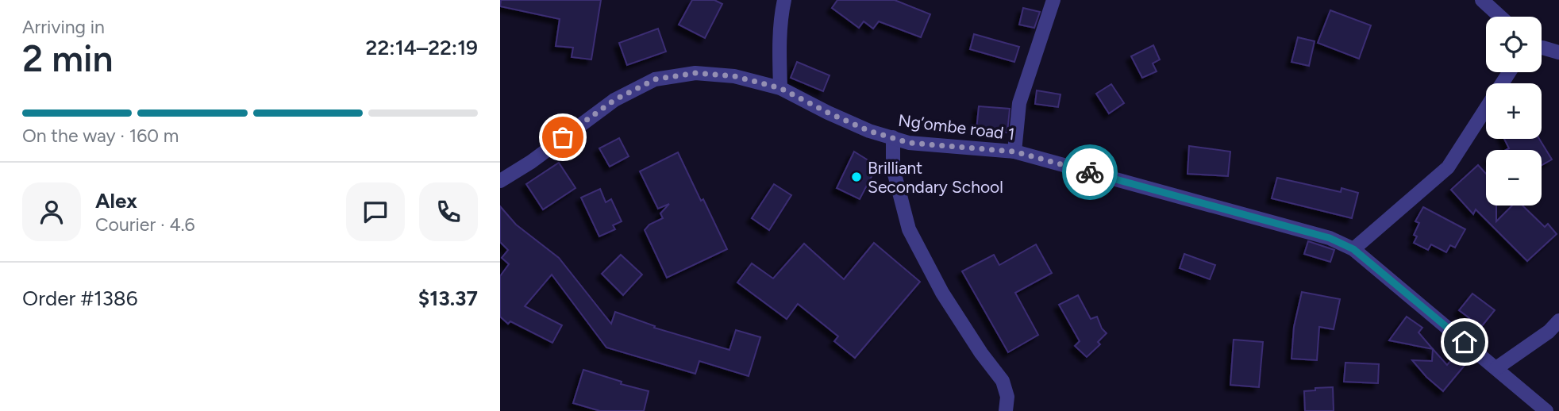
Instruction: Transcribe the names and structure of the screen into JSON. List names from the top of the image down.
{
  "streets": {
    "street": ["Ng’ombe road 1"]
  },
  "places": ["Brilliant Secondary School"],
  "page": {
    "heading": ["2 min", "Arriving in", "22:14–22:19"],
    "panel": [
      "Alex",
      "Courier · 4.6",
      "Order #1386",
      "$13.37"
    ],
    "map_buttons": ["+", "−"],
    "bar": "On the way · 160 m"
  }
}
